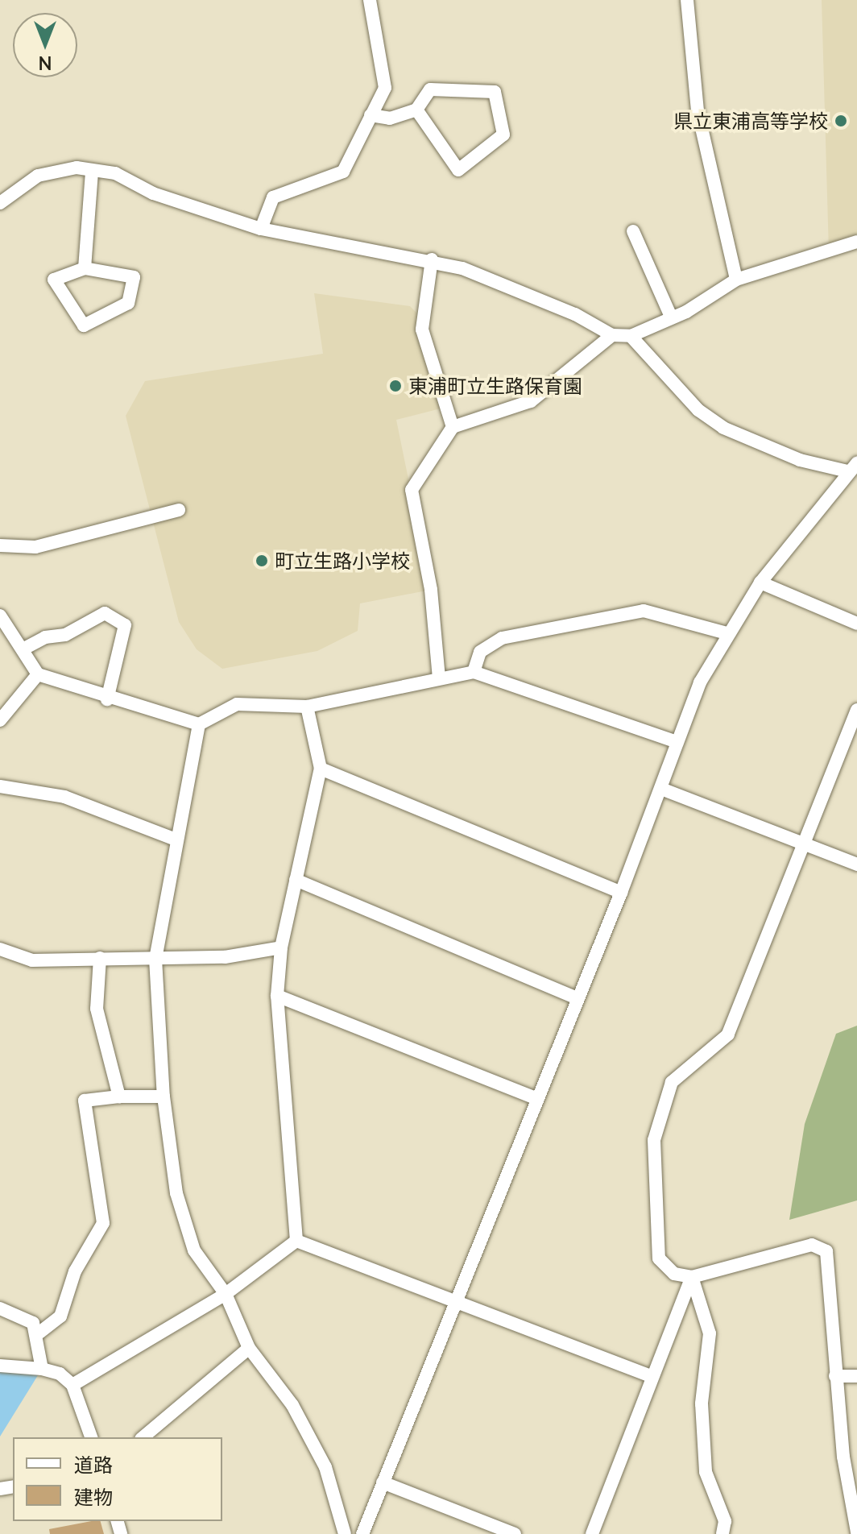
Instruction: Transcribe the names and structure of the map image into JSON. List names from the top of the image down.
{
  "places": ["県立東浦高等学校", "東浦町立生路保育園", "町立生路小学校"],
  "legend": ["道路", "建物"],
  "north": "bottom"
}
